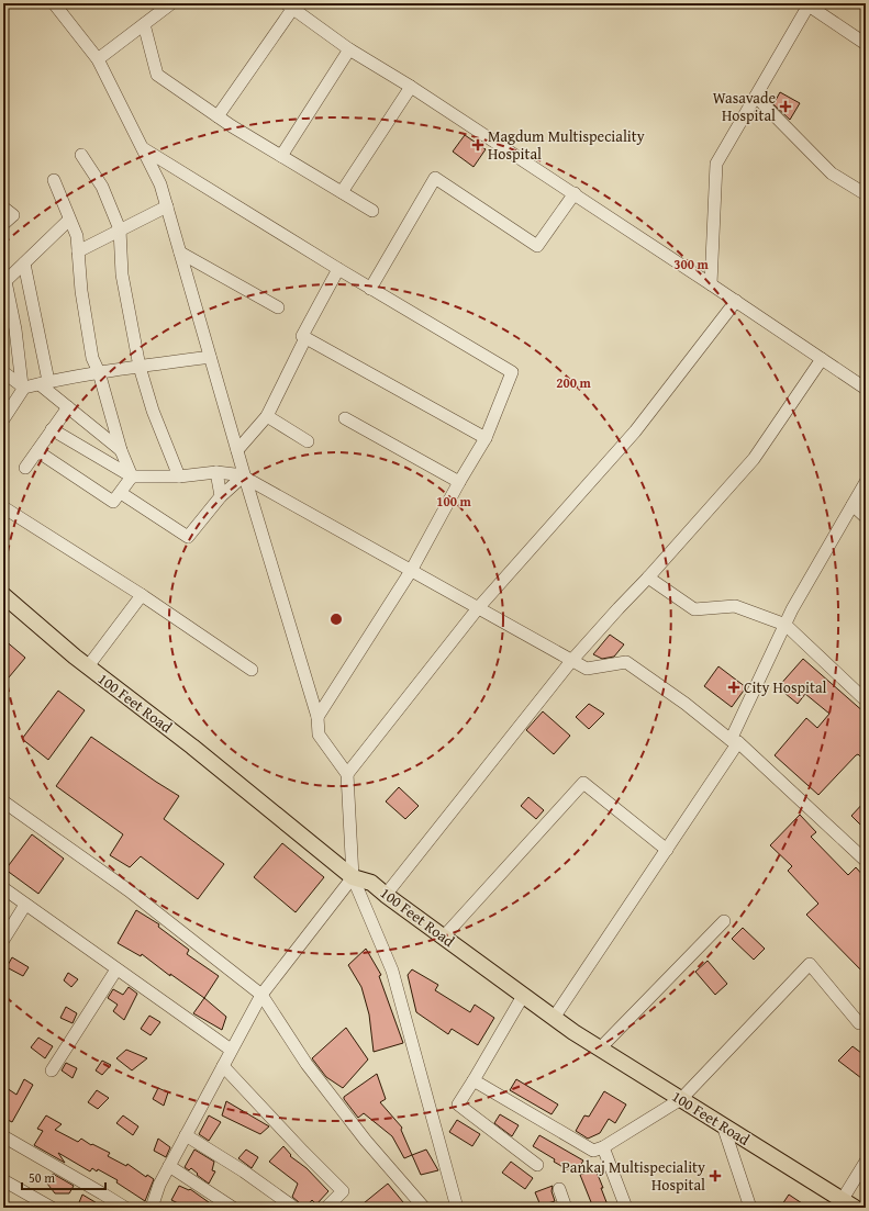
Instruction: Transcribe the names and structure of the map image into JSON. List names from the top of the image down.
{
  "streets": {
    "main road": ["100 Feet Road"]
  },
  "places": {
    "health": [
      "Wasavade Hospital",
      "Magdum Multispeciality Hospital",
      "City Hospital",
      "Pankaj Multispeciality Hospital"
    ]
  },
  "scale_bar": "50 m",
  "rings": ["300 m", "200 m", "100 m"]
}
